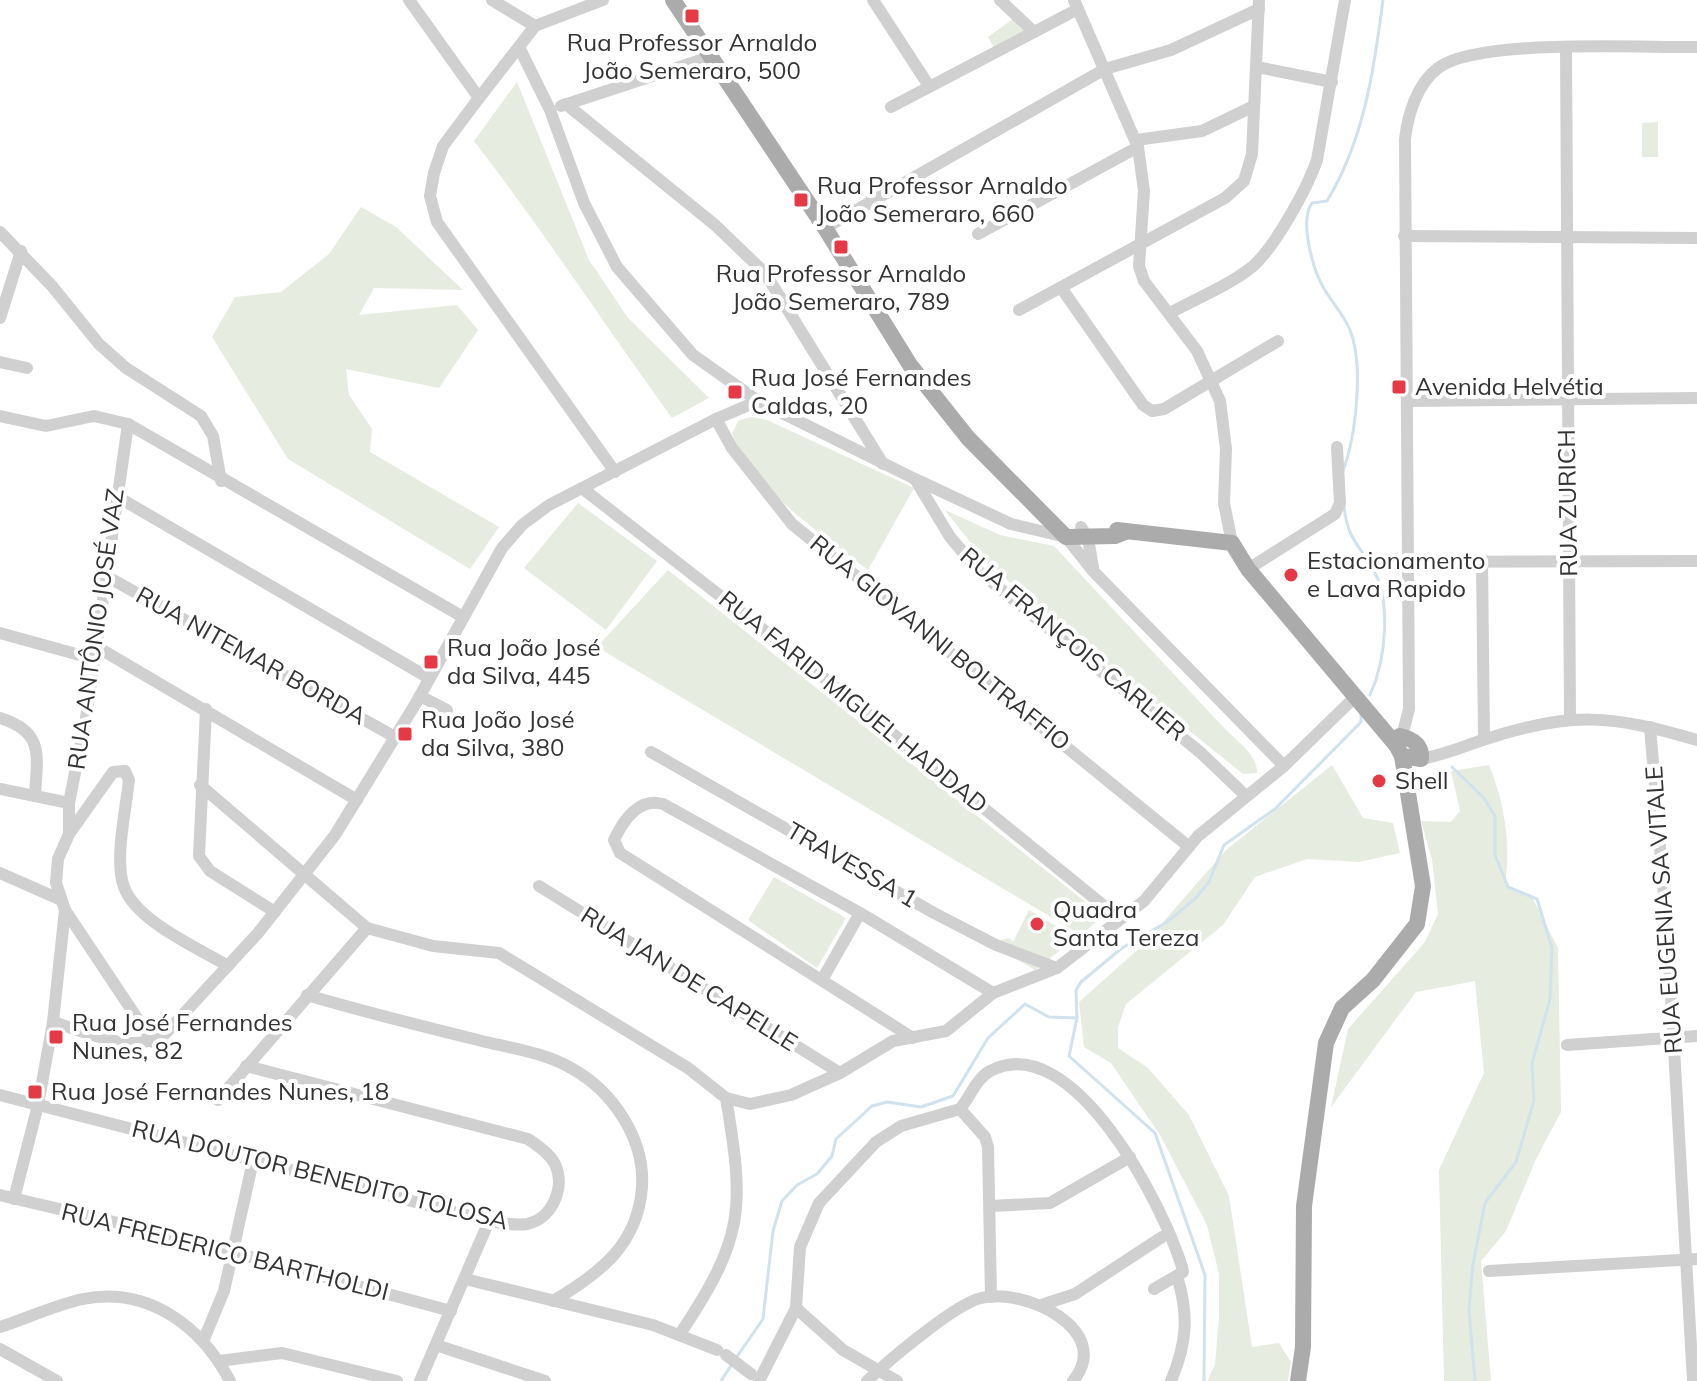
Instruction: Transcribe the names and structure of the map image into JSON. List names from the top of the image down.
{
  "streets": {
    "street": [
      "RUA ZURICH",
      "RUA ANTÔNIO JOSÉ VAZ",
      "RUA GIOVANNI BOLTRAFFIO",
      "RUA FRANÇOIS CARLIER",
      "RUA NITEMAR BORDA",
      "RUA FARID MIGUEL HADDAD",
      "TRAVESSA 1",
      "RUA EUGENIA SA VITALE",
      "RUA JAN DE CAPELLE",
      "RUA DOUTOR BENEDITO TOLOSA",
      "RUA FREDERICO BARTHOLDI"
    ]
  },
  "crossings": [
    ["RUA ANTÔNIO JOSÉ VAZ", "RUA NITEMAR BORDA"]
  ],
  "places": {
    "transit": [
      "Rua Professor Arnaldo João Semeraro, 500",
      "Rua Professor Arnaldo João Semeraro, 660",
      "Rua Professor Arnaldo João Semeraro, 789",
      "Avenida Helvétia",
      "Rua José Fernandes Caldas, 20",
      "Rua João José da Silva, 445",
      "Rua João José da Silva, 380",
      "Rua José Fernandes Nunes, 82",
      "Rua José Fernandes Nunes, 18"
    ],
    "other": ["Estacionamento e Lava Rapido", "Shell", "Quadra Santa Tereza"]
  }
}
